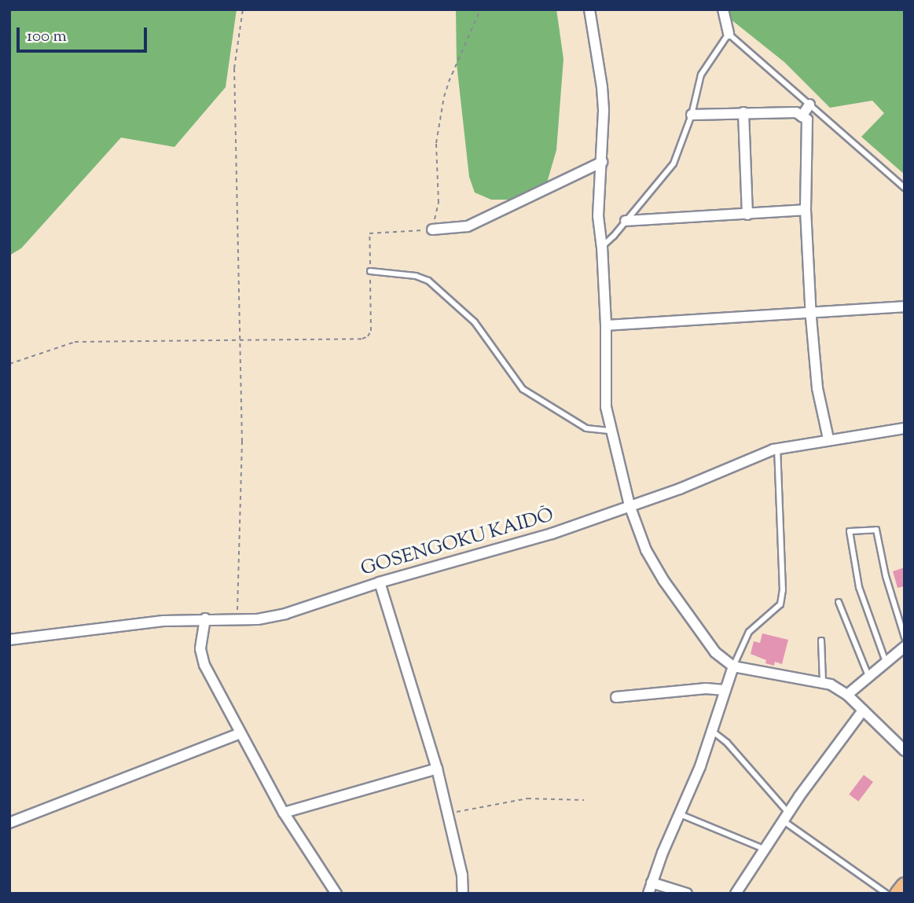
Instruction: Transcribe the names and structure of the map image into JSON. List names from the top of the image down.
{
  "streets": {
    "street": ["GOSENGOKU KAIDŌ"]
  },
  "scale_bar": "100 m"
}
